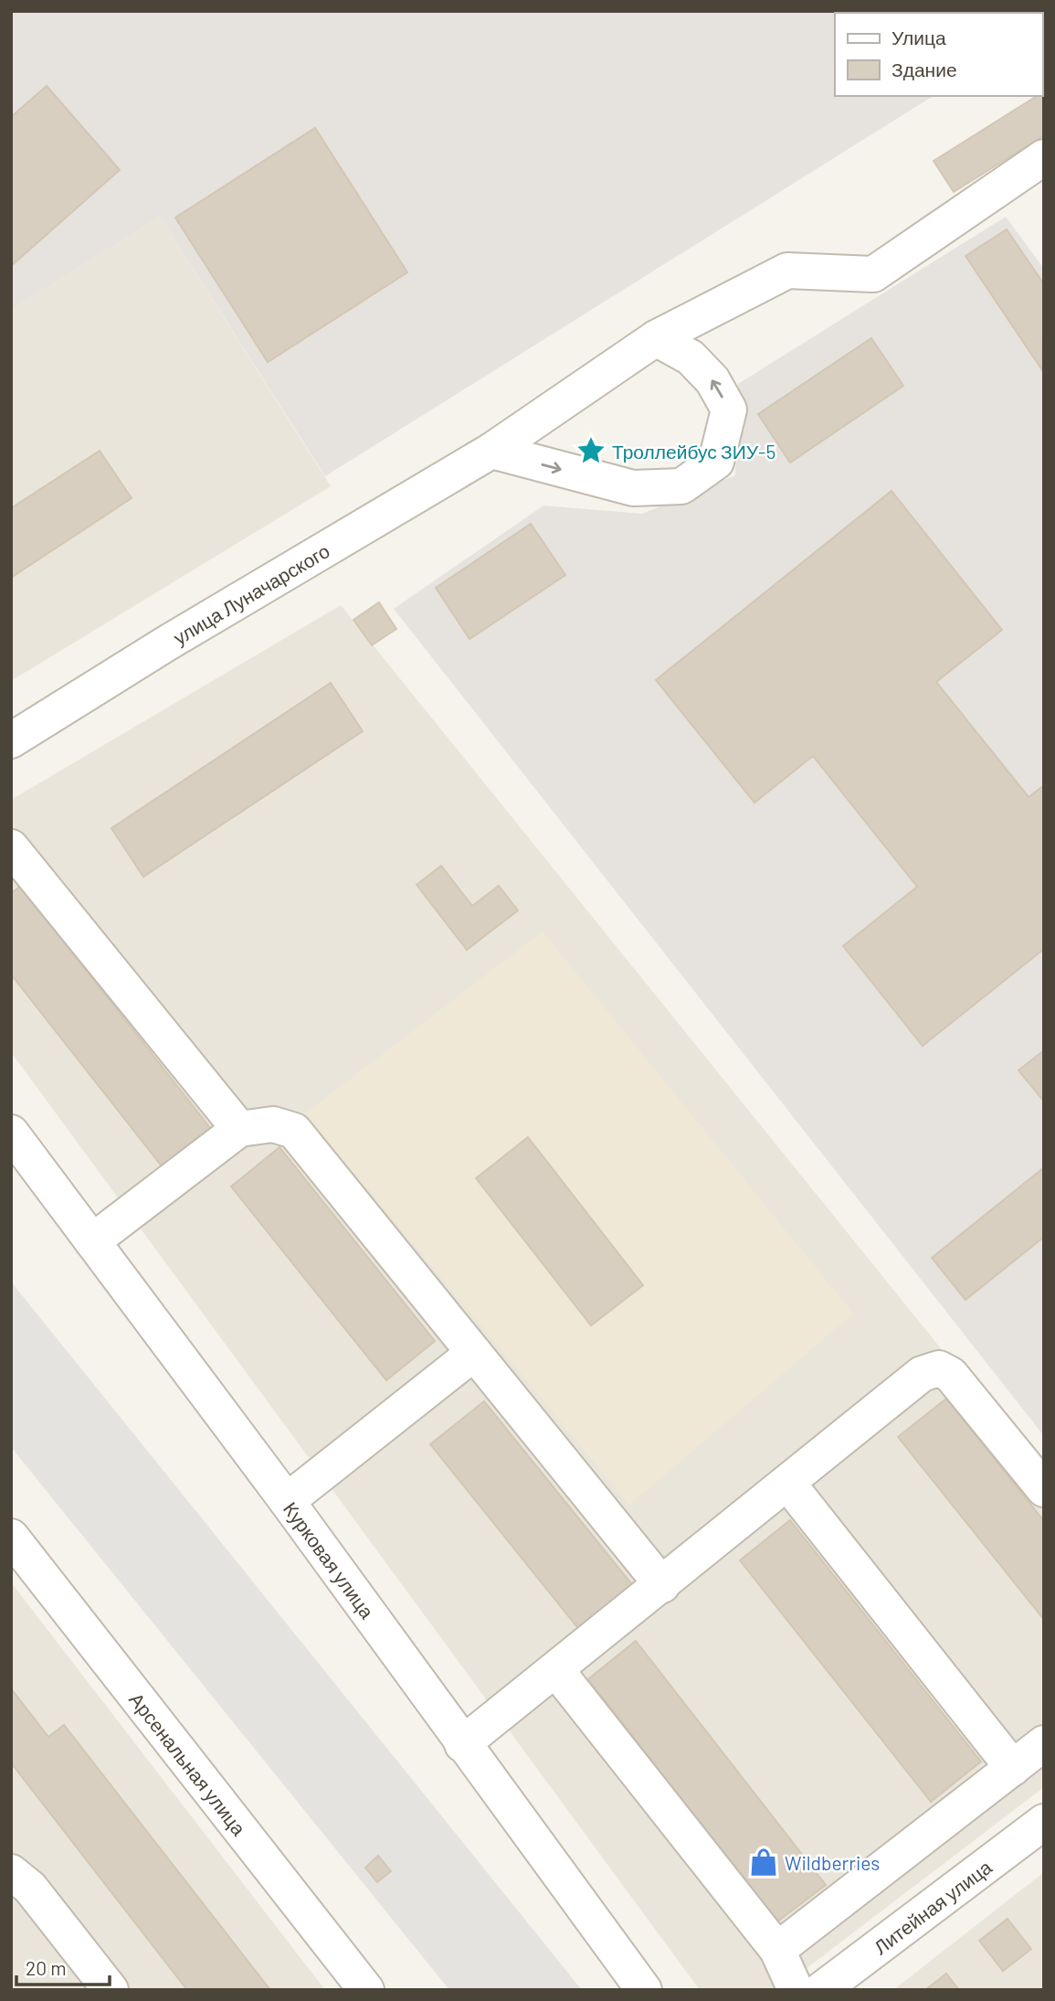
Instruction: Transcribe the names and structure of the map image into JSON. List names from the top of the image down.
{
  "streets": {
    "street": [
      "улица Луначарского",
      "Курковая улица",
      "Арсенальная улица",
      "Литейная улица"
    ]
  },
  "places": {
    "place": ["Троллейбус ЗИУ-5"],
    "shop": ["Wildberries"]
  },
  "legend": ["Улица", "Здание"],
  "scale_bar": "20 m"
}
